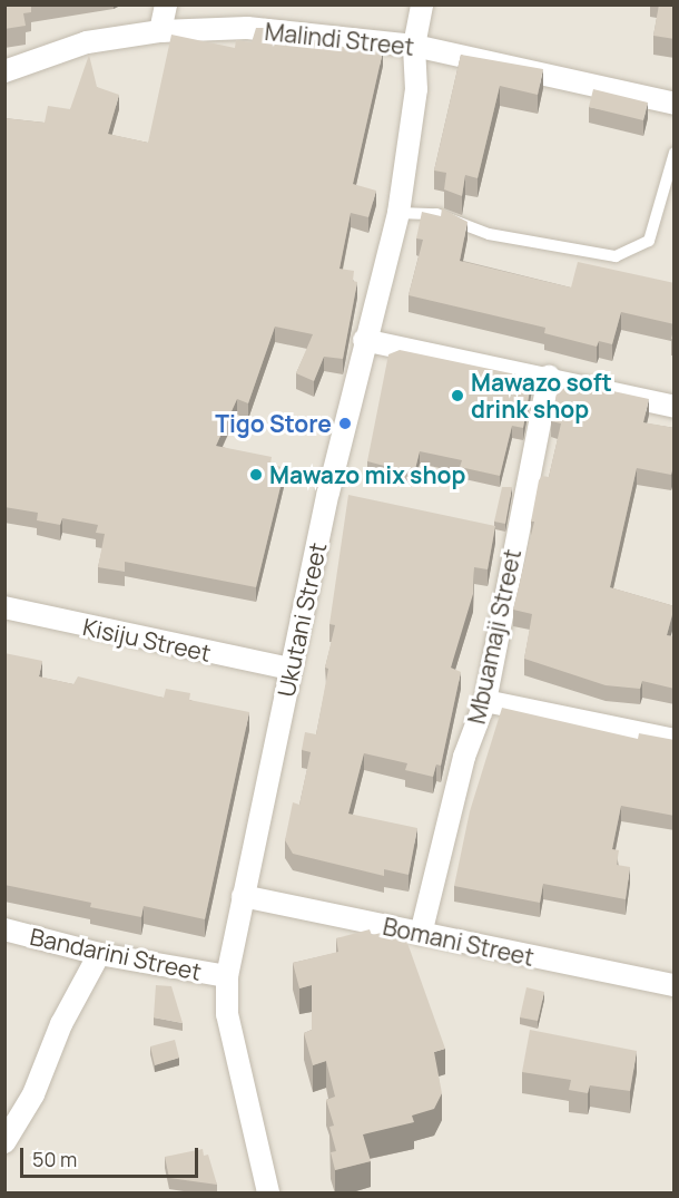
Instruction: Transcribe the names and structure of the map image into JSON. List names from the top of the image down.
{
  "streets": {
    "street": [
      "Malindi Street",
      "Ukutani Street",
      "Mbuamaji Street",
      "Kisiju Street",
      "Bomani Street",
      "Bandarini Street"
    ]
  },
  "crossings": [
    ["Malindi Street", "Ukutani Street"],
    ["Ukutani Street", "Kisiju Street"],
    ["Ukutani Street", "Bomani Street"],
    ["Ukutani Street", "Bandarini Street"],
    ["Mbuamaji Street", "Bomani Street"]
  ],
  "places": ["Mawazo soft drink shop", "Tigo Store", "Mawazo mix shop"],
  "scale_bar": "50 m"
}
